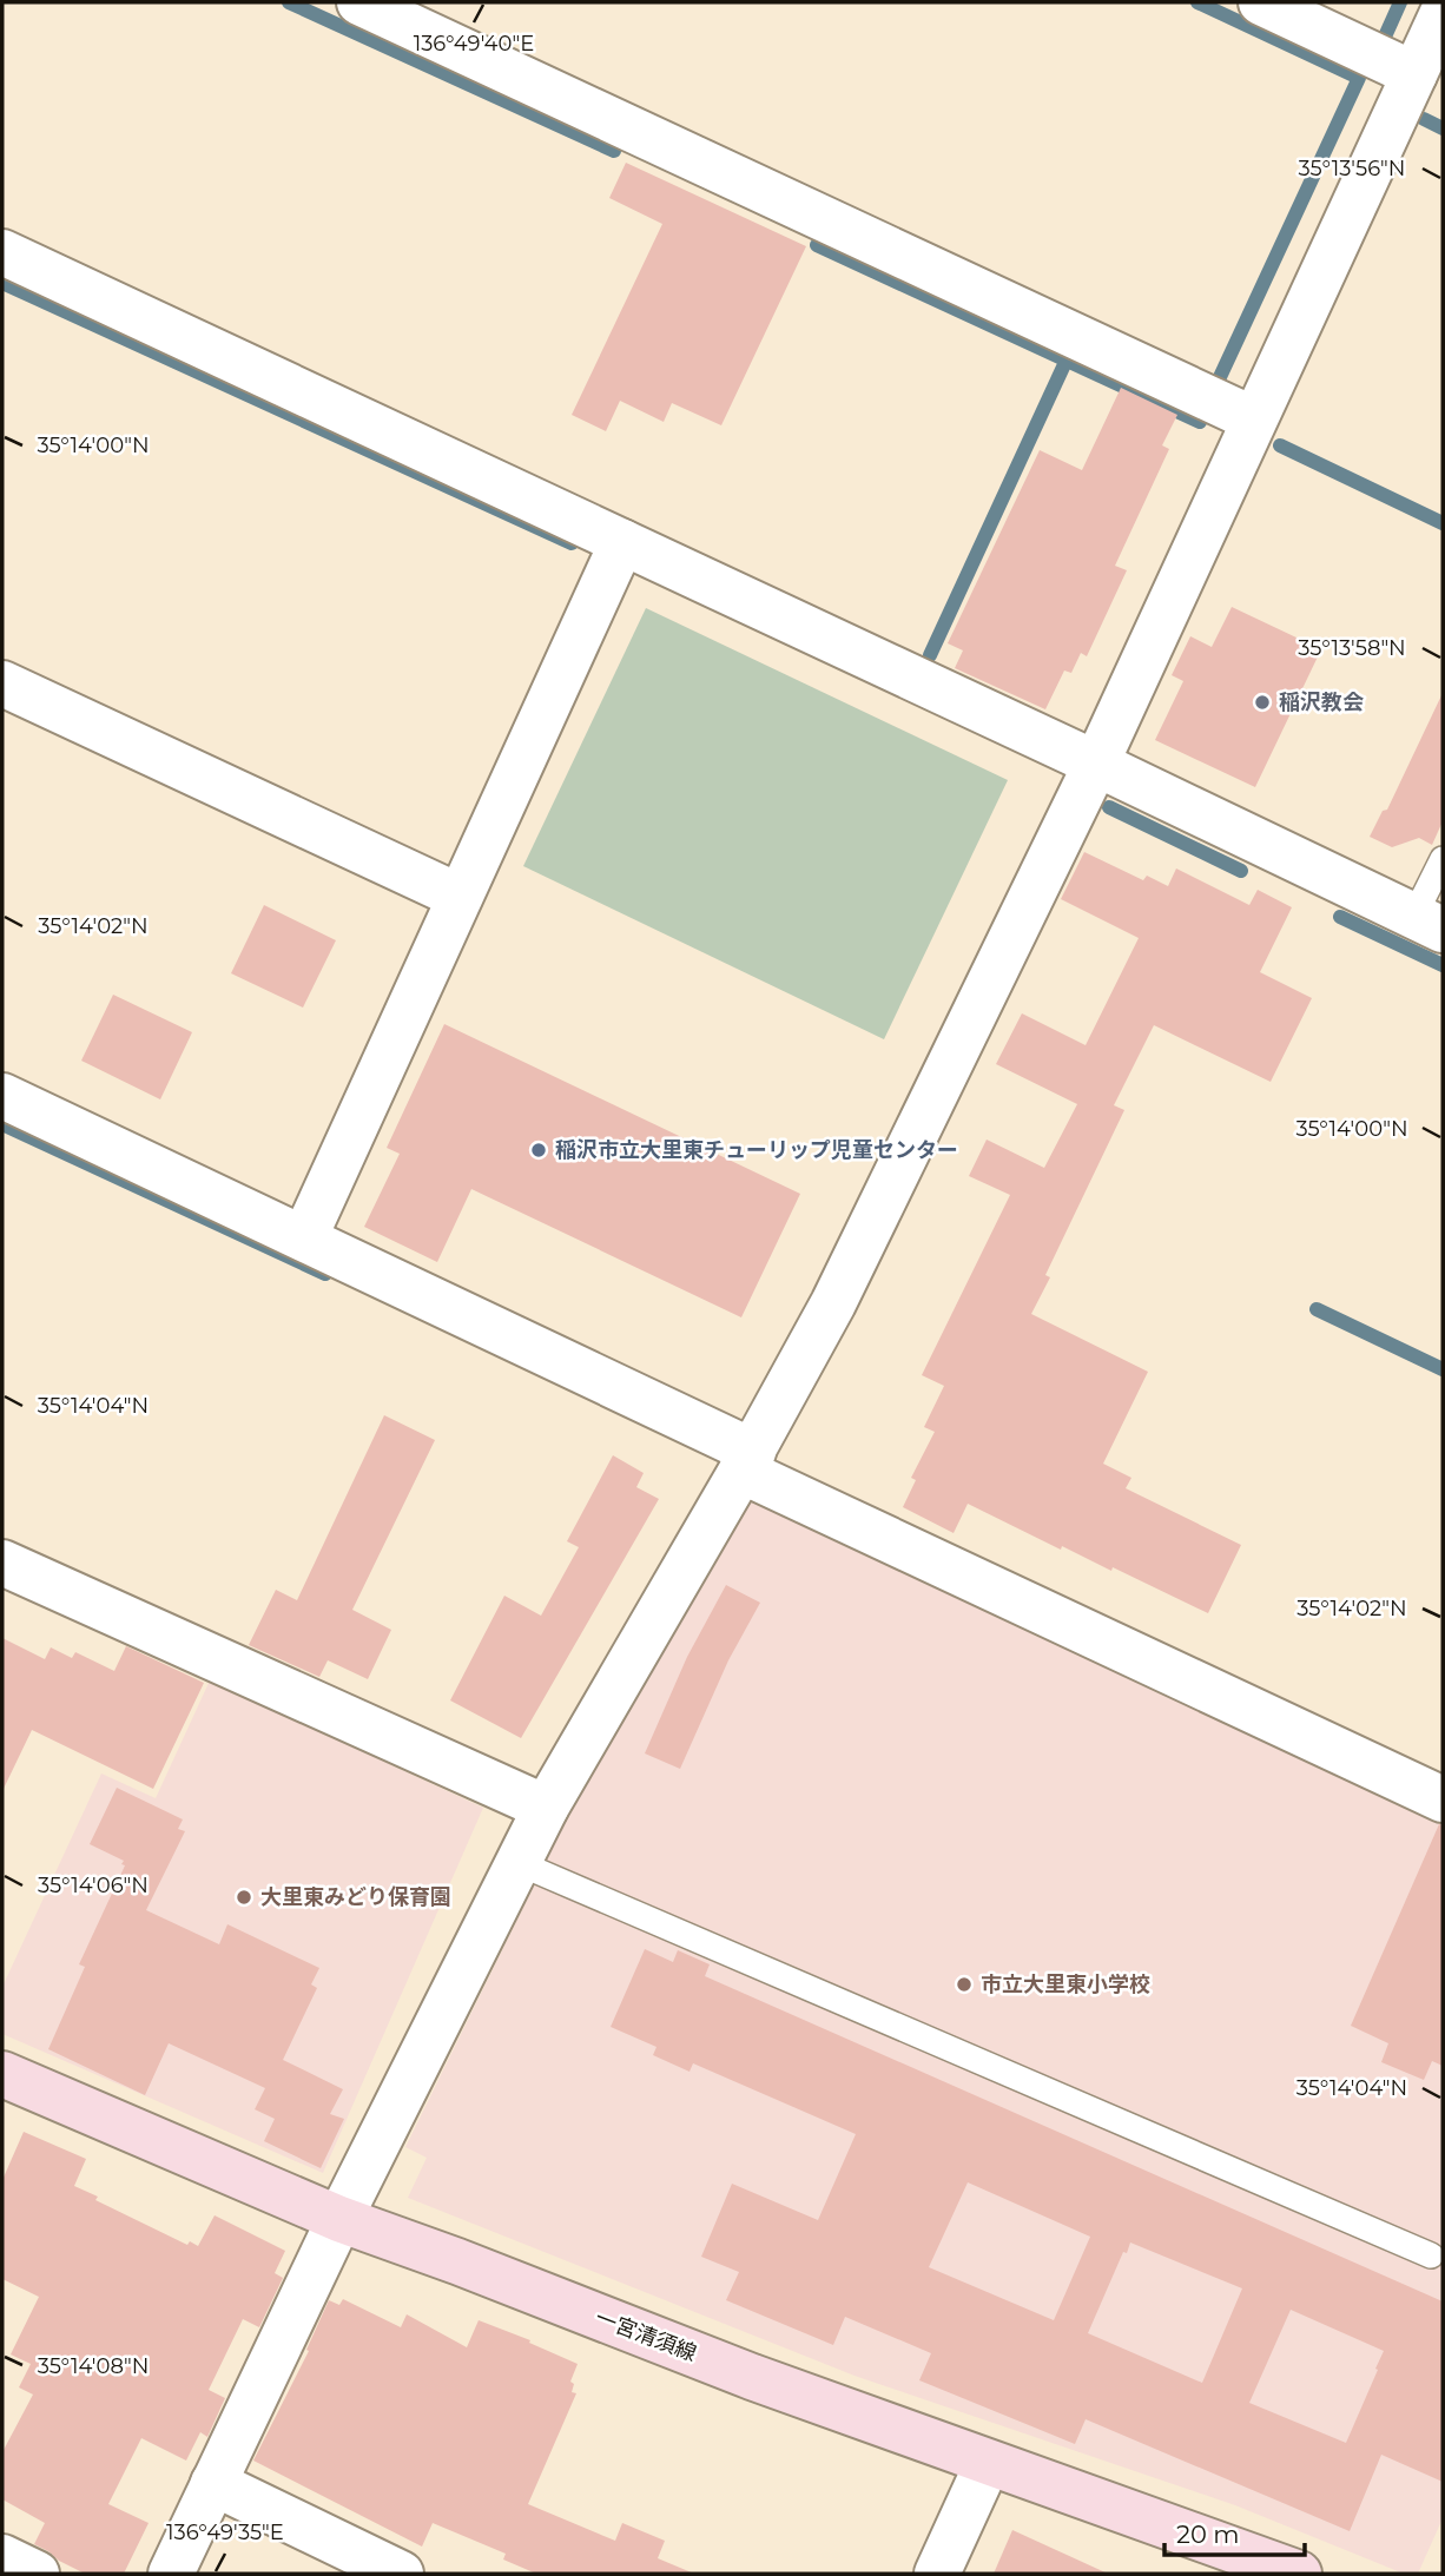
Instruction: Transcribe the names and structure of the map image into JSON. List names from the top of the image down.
{
  "streets": {
    "main road": ["一宮清須線"]
  },
  "places": [
    "稲沢教会",
    "稲沢市立大里東チューリップ児童センター",
    "大里東みどり保育園",
    "市立大里東小学校"
  ],
  "scale_bar": "20 m",
  "coordinates": [
    "136°49'40\"E",
    "35°13'56\"N",
    "35°14'00\"N",
    "35°13'58\"N",
    "35°14'02\"N",
    "35°14'04\"N",
    "35°14'06\"N",
    "35°14'08\"N",
    "136°49'35\"E"
  ]
}
